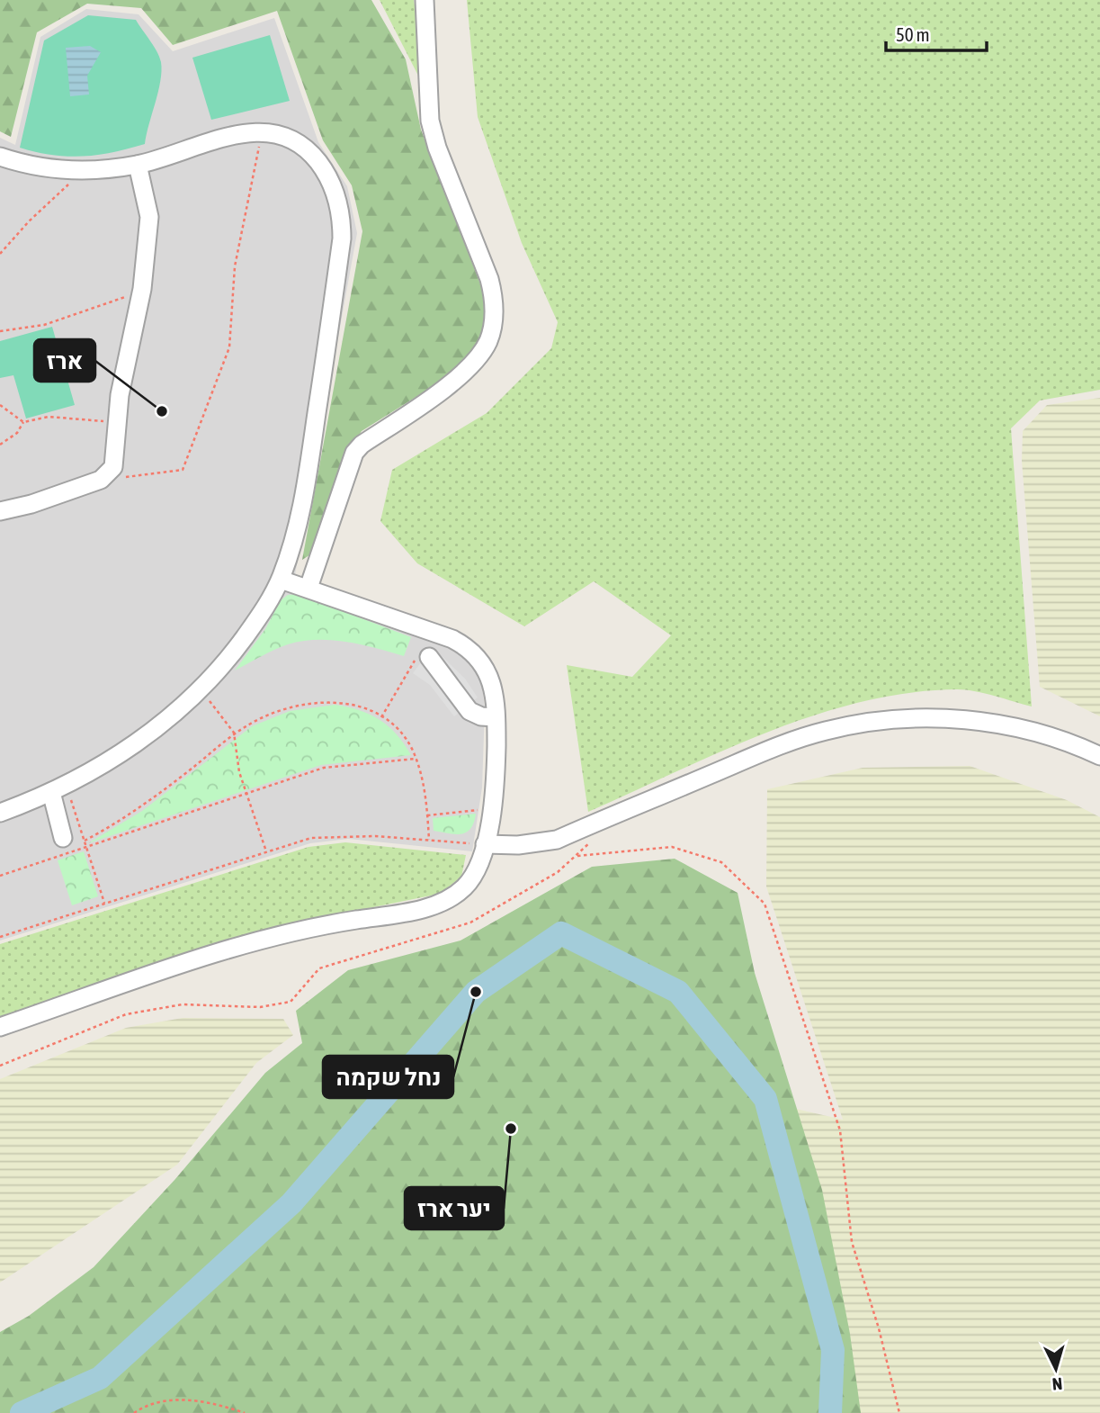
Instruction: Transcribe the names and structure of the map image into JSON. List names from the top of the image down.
{
  "places": ["ארז", "נחל שקמה", "יער ארז"],
  "scale_bar": "50 m",
  "north": "bottom"
}
